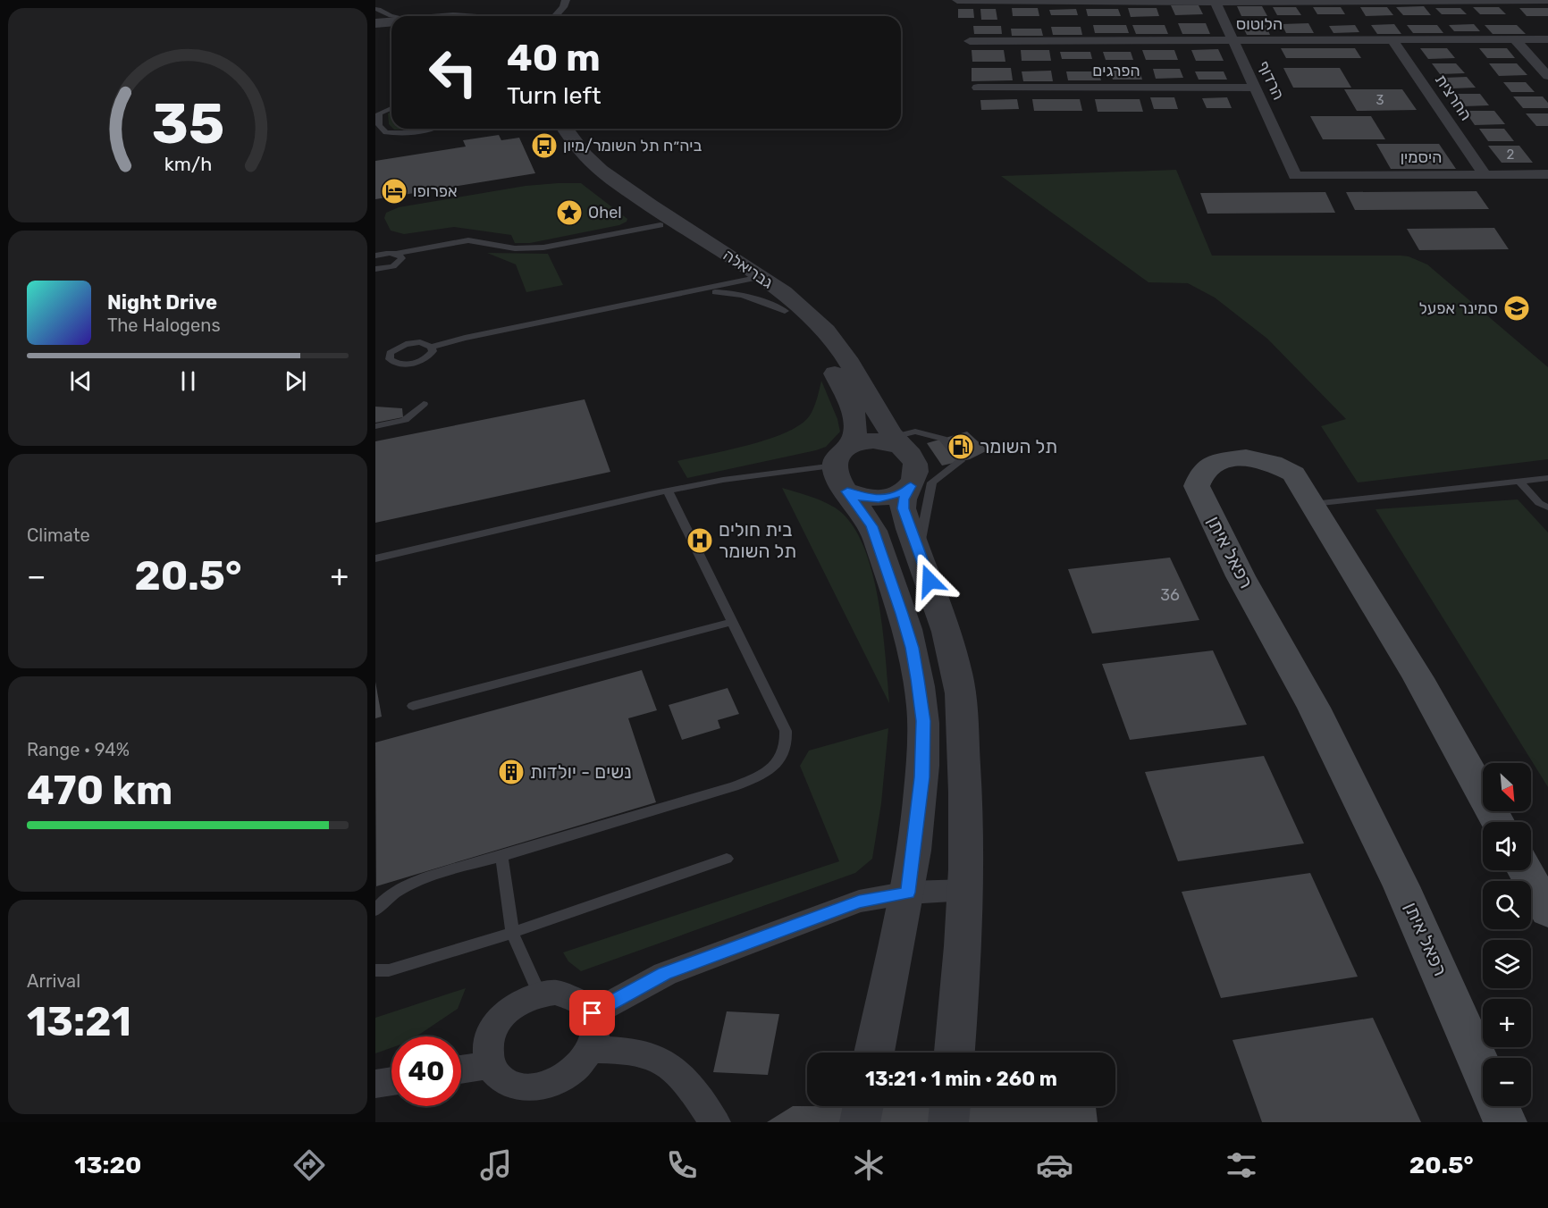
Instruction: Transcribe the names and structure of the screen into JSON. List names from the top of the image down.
{
  "streets": {
    "main road": ["רפאל איתן"],
    "street": [
      "הלוטוס",
      "הפרגים",
      "הרדוף",
      "החרצית",
      "היסמין",
      "גבריאלה"
    ]
  },
  "crossings": [
    ["הלוטוס", "הרדוף"],
    ["הלוטוס", "החרצית"],
    ["הפרגים", "הרדוף"],
    ["הרדוף", "היסמין"],
    ["החרצית", "היסמין"]
  ],
  "places": {
    "bus stop": ["ביה״ח תל השומר/מיון"],
    "hotel": ["אפרופו"],
    "place": ["Ohel"],
    "school or university": ["סמינר אפעל"],
    "fuel station": ["תל השומר"],
    "hospital": ["בית חולים תל השומר"],
    "building": ["נשים - יולדות"]
  },
  "house_numbers": ["3", "2", "36"],
  "north": "bottom right",
  "page": {
    "turn": ["40 m", "Turn left"],
    "song": ["Night Drive", "The Halogens"],
    "tile": [
      "Climate",
      ["Range · 94%", "470 km"],
      ["Arrival", "13:21"]
    ],
    "heat": ["−", "20.5°", "+"],
    "map_buttons": ["+", "−"],
    "limit": "40",
    "trip": "13:21 · 1 min · 260 m",
    "tabs": ["13:20", "20.5°"],
    "gauge": ["35", "km/h"]
  }
}
